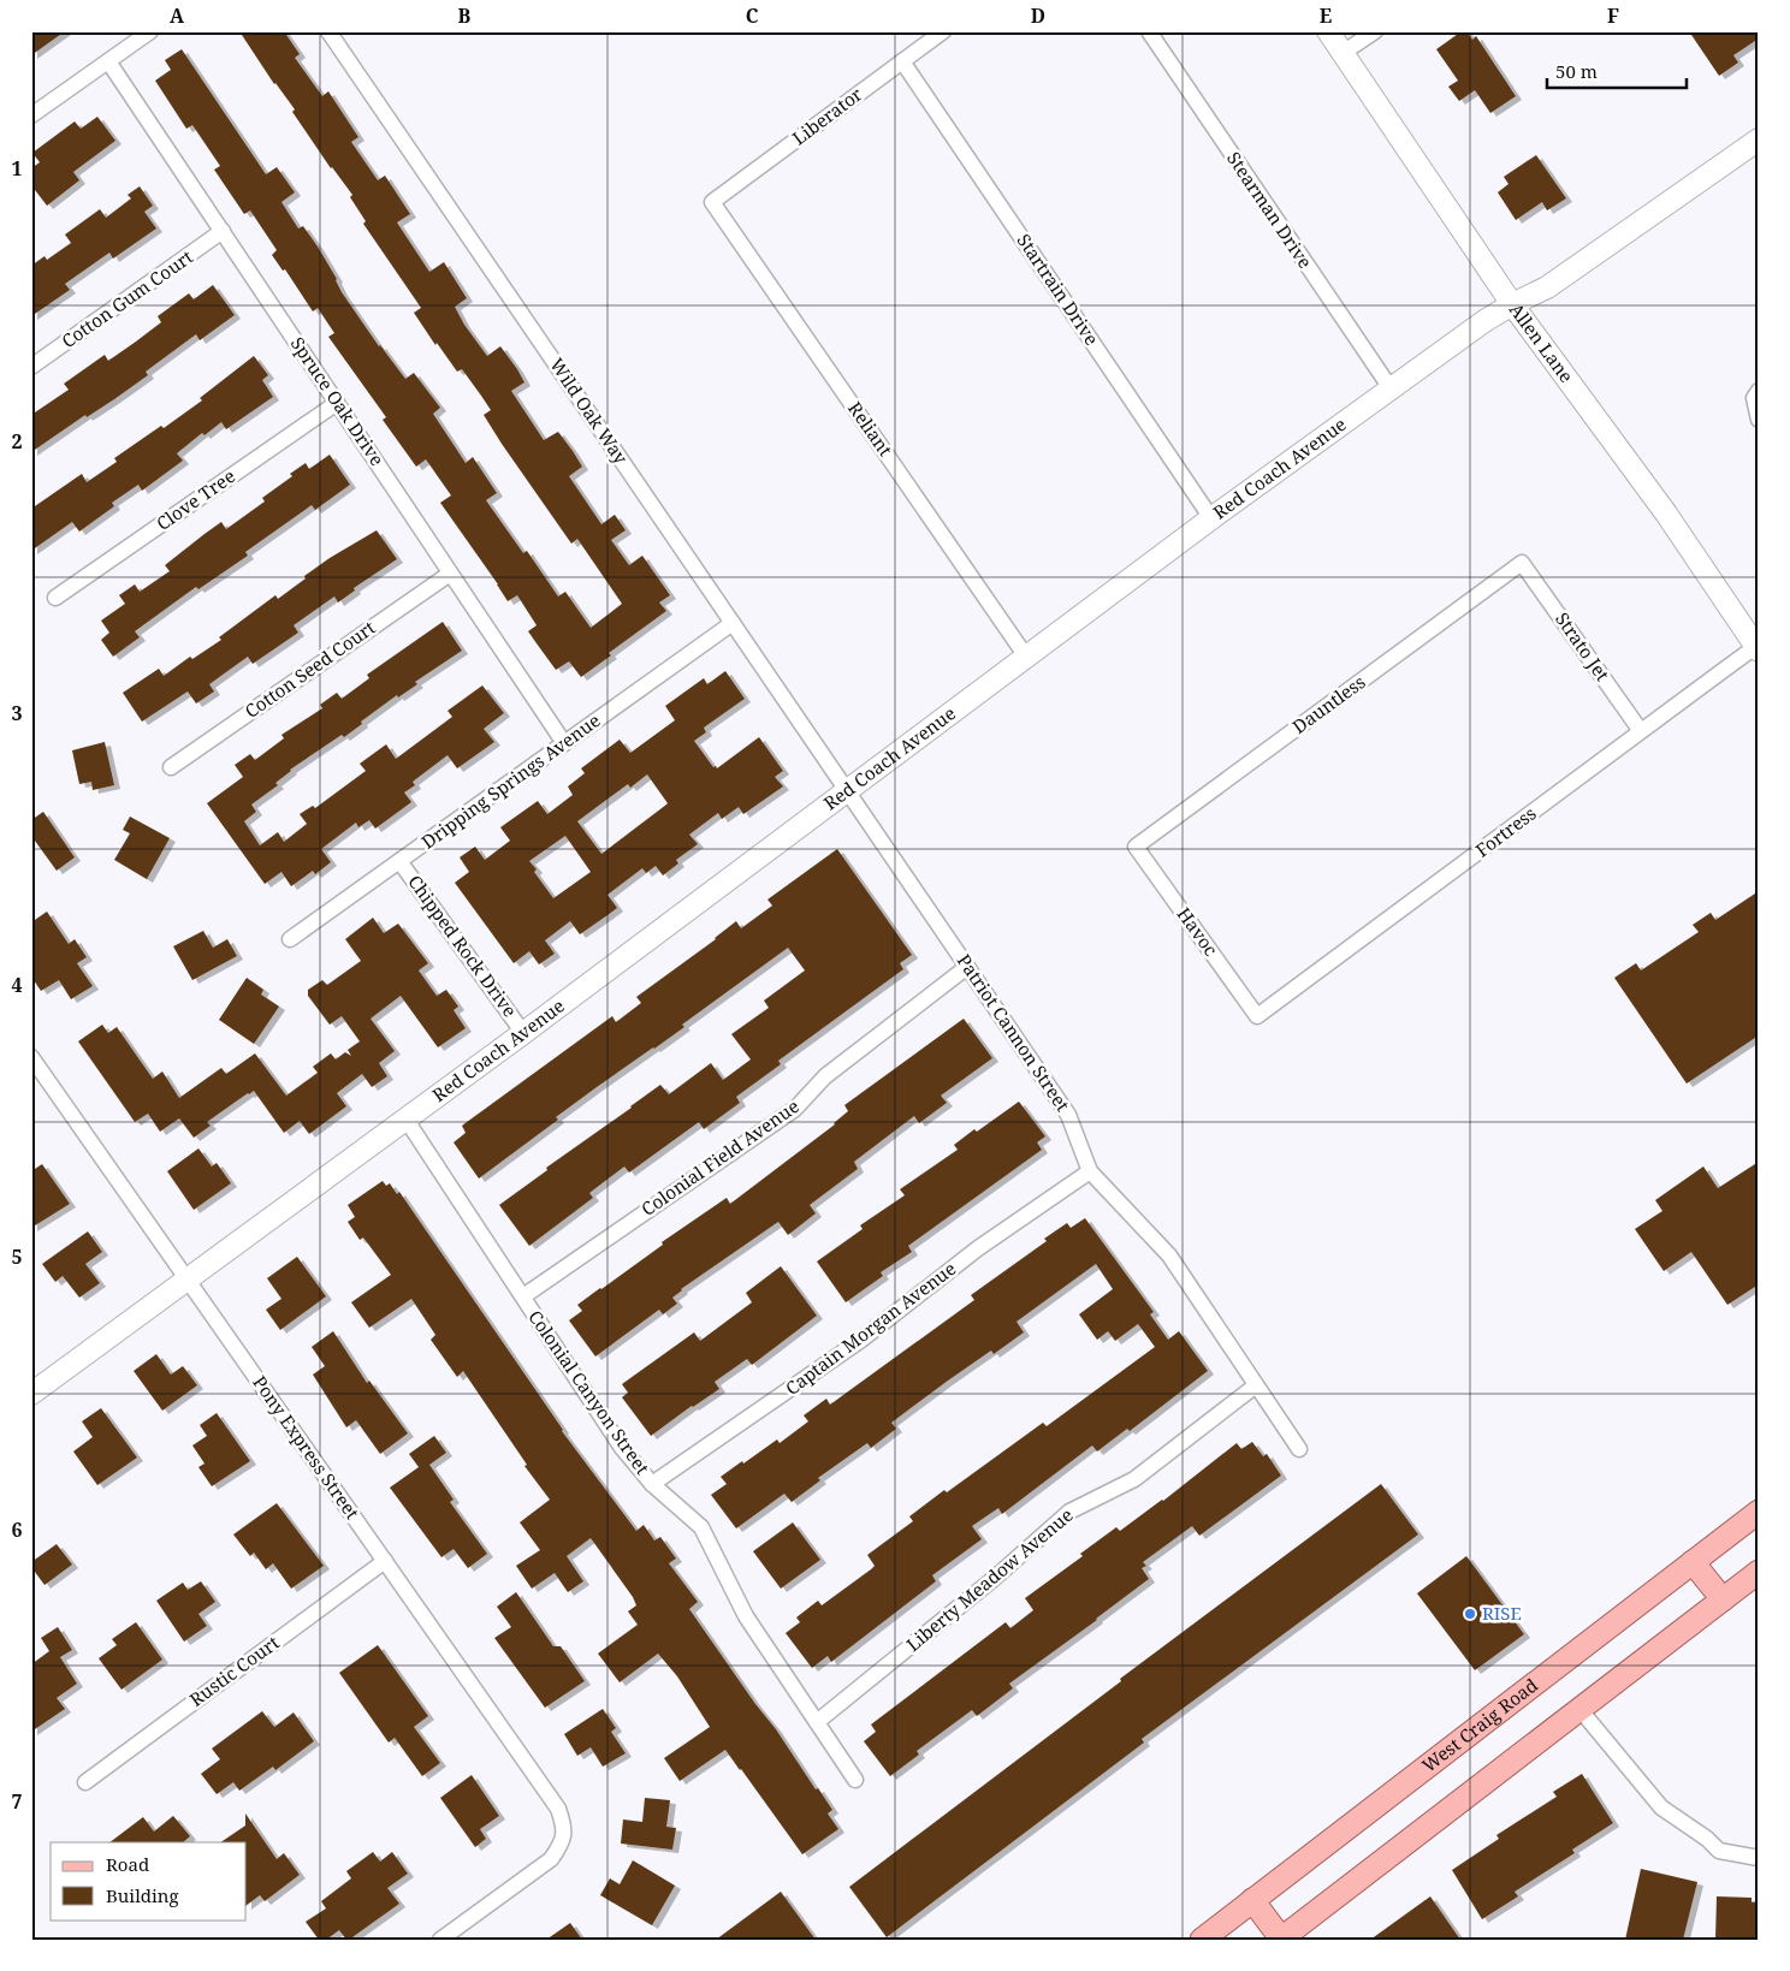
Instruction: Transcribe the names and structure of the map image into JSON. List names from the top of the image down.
{
  "streets": {
    "main road": ["West Craig Road"],
    "street": [
      "Liberator",
      "Stearman Drive",
      "Startrain Drive",
      "Cotton Gum Court",
      "Allen Lane",
      "Spruce Oak Drive",
      "Wild Oak Way",
      "Reliant",
      "Red Coach Avenue",
      "Clove Tree",
      "Strato Jet",
      "Cotton Seed Court",
      "Dauntless",
      "Dripping Springs Avenue",
      "Fortress",
      "Havoc",
      "Chipped Rock Drive",
      "Patriot Cannon Street",
      "Colonial Field Avenue",
      "Captain Morgan Avenue",
      "Colonial Canyon Street",
      "Pony Express Street",
      "Liberty Meadow Avenue",
      "Rustic Court"
    ]
  },
  "crossings": [
    ["Liberator", "Startrain Drive"],
    ["Liberator", "Reliant"],
    ["Stearman Drive", "Red Coach Avenue"],
    ["Startrain Drive", "Red Coach Avenue"],
    ["Cotton Gum Court", "Spruce Oak Drive"],
    ["Allen Lane", "Red Coach Avenue"],
    ["Allen Lane", "Fortress"],
    ["Spruce Oak Drive", "Clove Tree"],
    ["Spruce Oak Drive", "Cotton Seed Court"],
    ["Spruce Oak Drive", "Dripping Springs Avenue"],
    ["Wild Oak Way", "Red Coach Avenue"],
    ["Wild Oak Way", "Dripping Springs Avenue"],
    ["Wild Oak Way", "Patriot Cannon Street"],
    ["Reliant", "Red Coach Avenue"],
    ["Red Coach Avenue", "Chipped Rock Drive"],
    ["Red Coach Avenue", "Patriot Cannon Street"],
    ["Red Coach Avenue", "Colonial Canyon Street"],
    ["Red Coach Avenue", "Pony Express Street"],
    ["Strato Jet", "Dauntless"],
    ["Strato Jet", "Fortress"],
    ["Dauntless", "Havoc"],
    ["Dripping Springs Avenue", "Chipped Rock Drive"],
    ["Fortress", "Havoc"],
    ["Patriot Cannon Street", "Colonial Field Avenue"],
    ["Patriot Cannon Street", "Captain Morgan Avenue"],
    ["Patriot Cannon Street", "Liberty Meadow Avenue"],
    ["Colonial Field Avenue", "Colonial Canyon Street"],
    ["Captain Morgan Avenue", "Colonial Canyon Street"],
    ["Colonial Canyon Street", "Liberty Meadow Avenue"],
    ["Pony Express Street", "Rustic Court"]
  ],
  "places": ["RISE"],
  "legend": ["Road", "Building"],
  "scale_bar": "50 m",
  "grid": {
    "columns": [
      "A",
      "B",
      "C",
      "D",
      "E",
      "F"
    ],
    "rows": [
      "1",
      "2",
      "3",
      "4",
      "5",
      "6",
      "7"
    ]
  }
}
